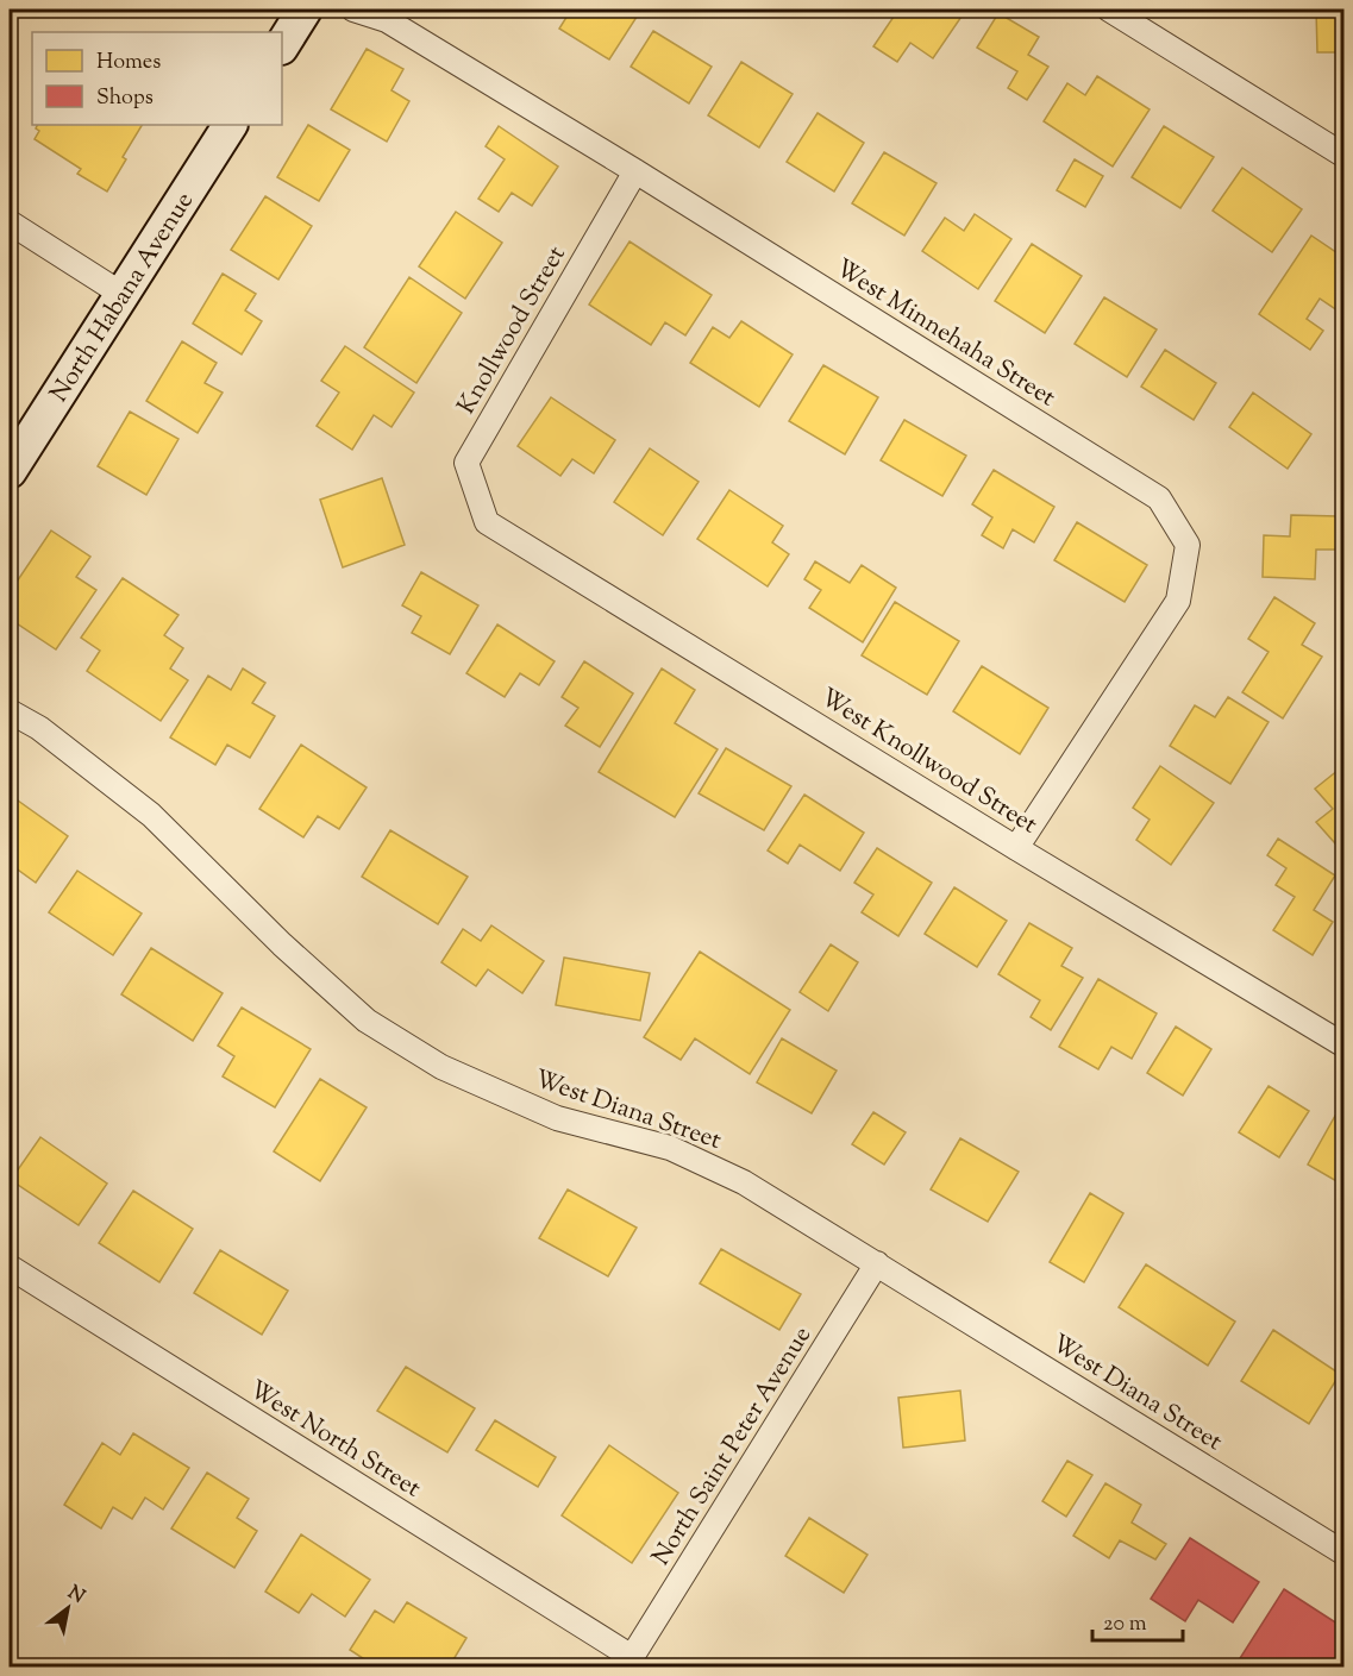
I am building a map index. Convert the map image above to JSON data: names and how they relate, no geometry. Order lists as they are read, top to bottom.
{
  "streets": {
    "street": [
      "North Habana Avenue",
      "Knollwood Street",
      "West Minnehaha Street",
      "West Knollwood Street",
      "West Diana Street",
      "West North Street",
      "North Saint Peter Avenue"
    ]
  },
  "crossings": [
    ["Knollwood Street", "West Minnehaha Street"],
    ["Knollwood Street", "West Knollwood Street"],
    ["West Minnehaha Street", "West Knollwood Street"],
    ["West Diana Street", "North Saint Peter Avenue"],
    ["West North Street", "North Saint Peter Avenue"]
  ],
  "legend": ["Homes", "Shops"],
  "scale_bar": "20 m",
  "north": "top right"
}
